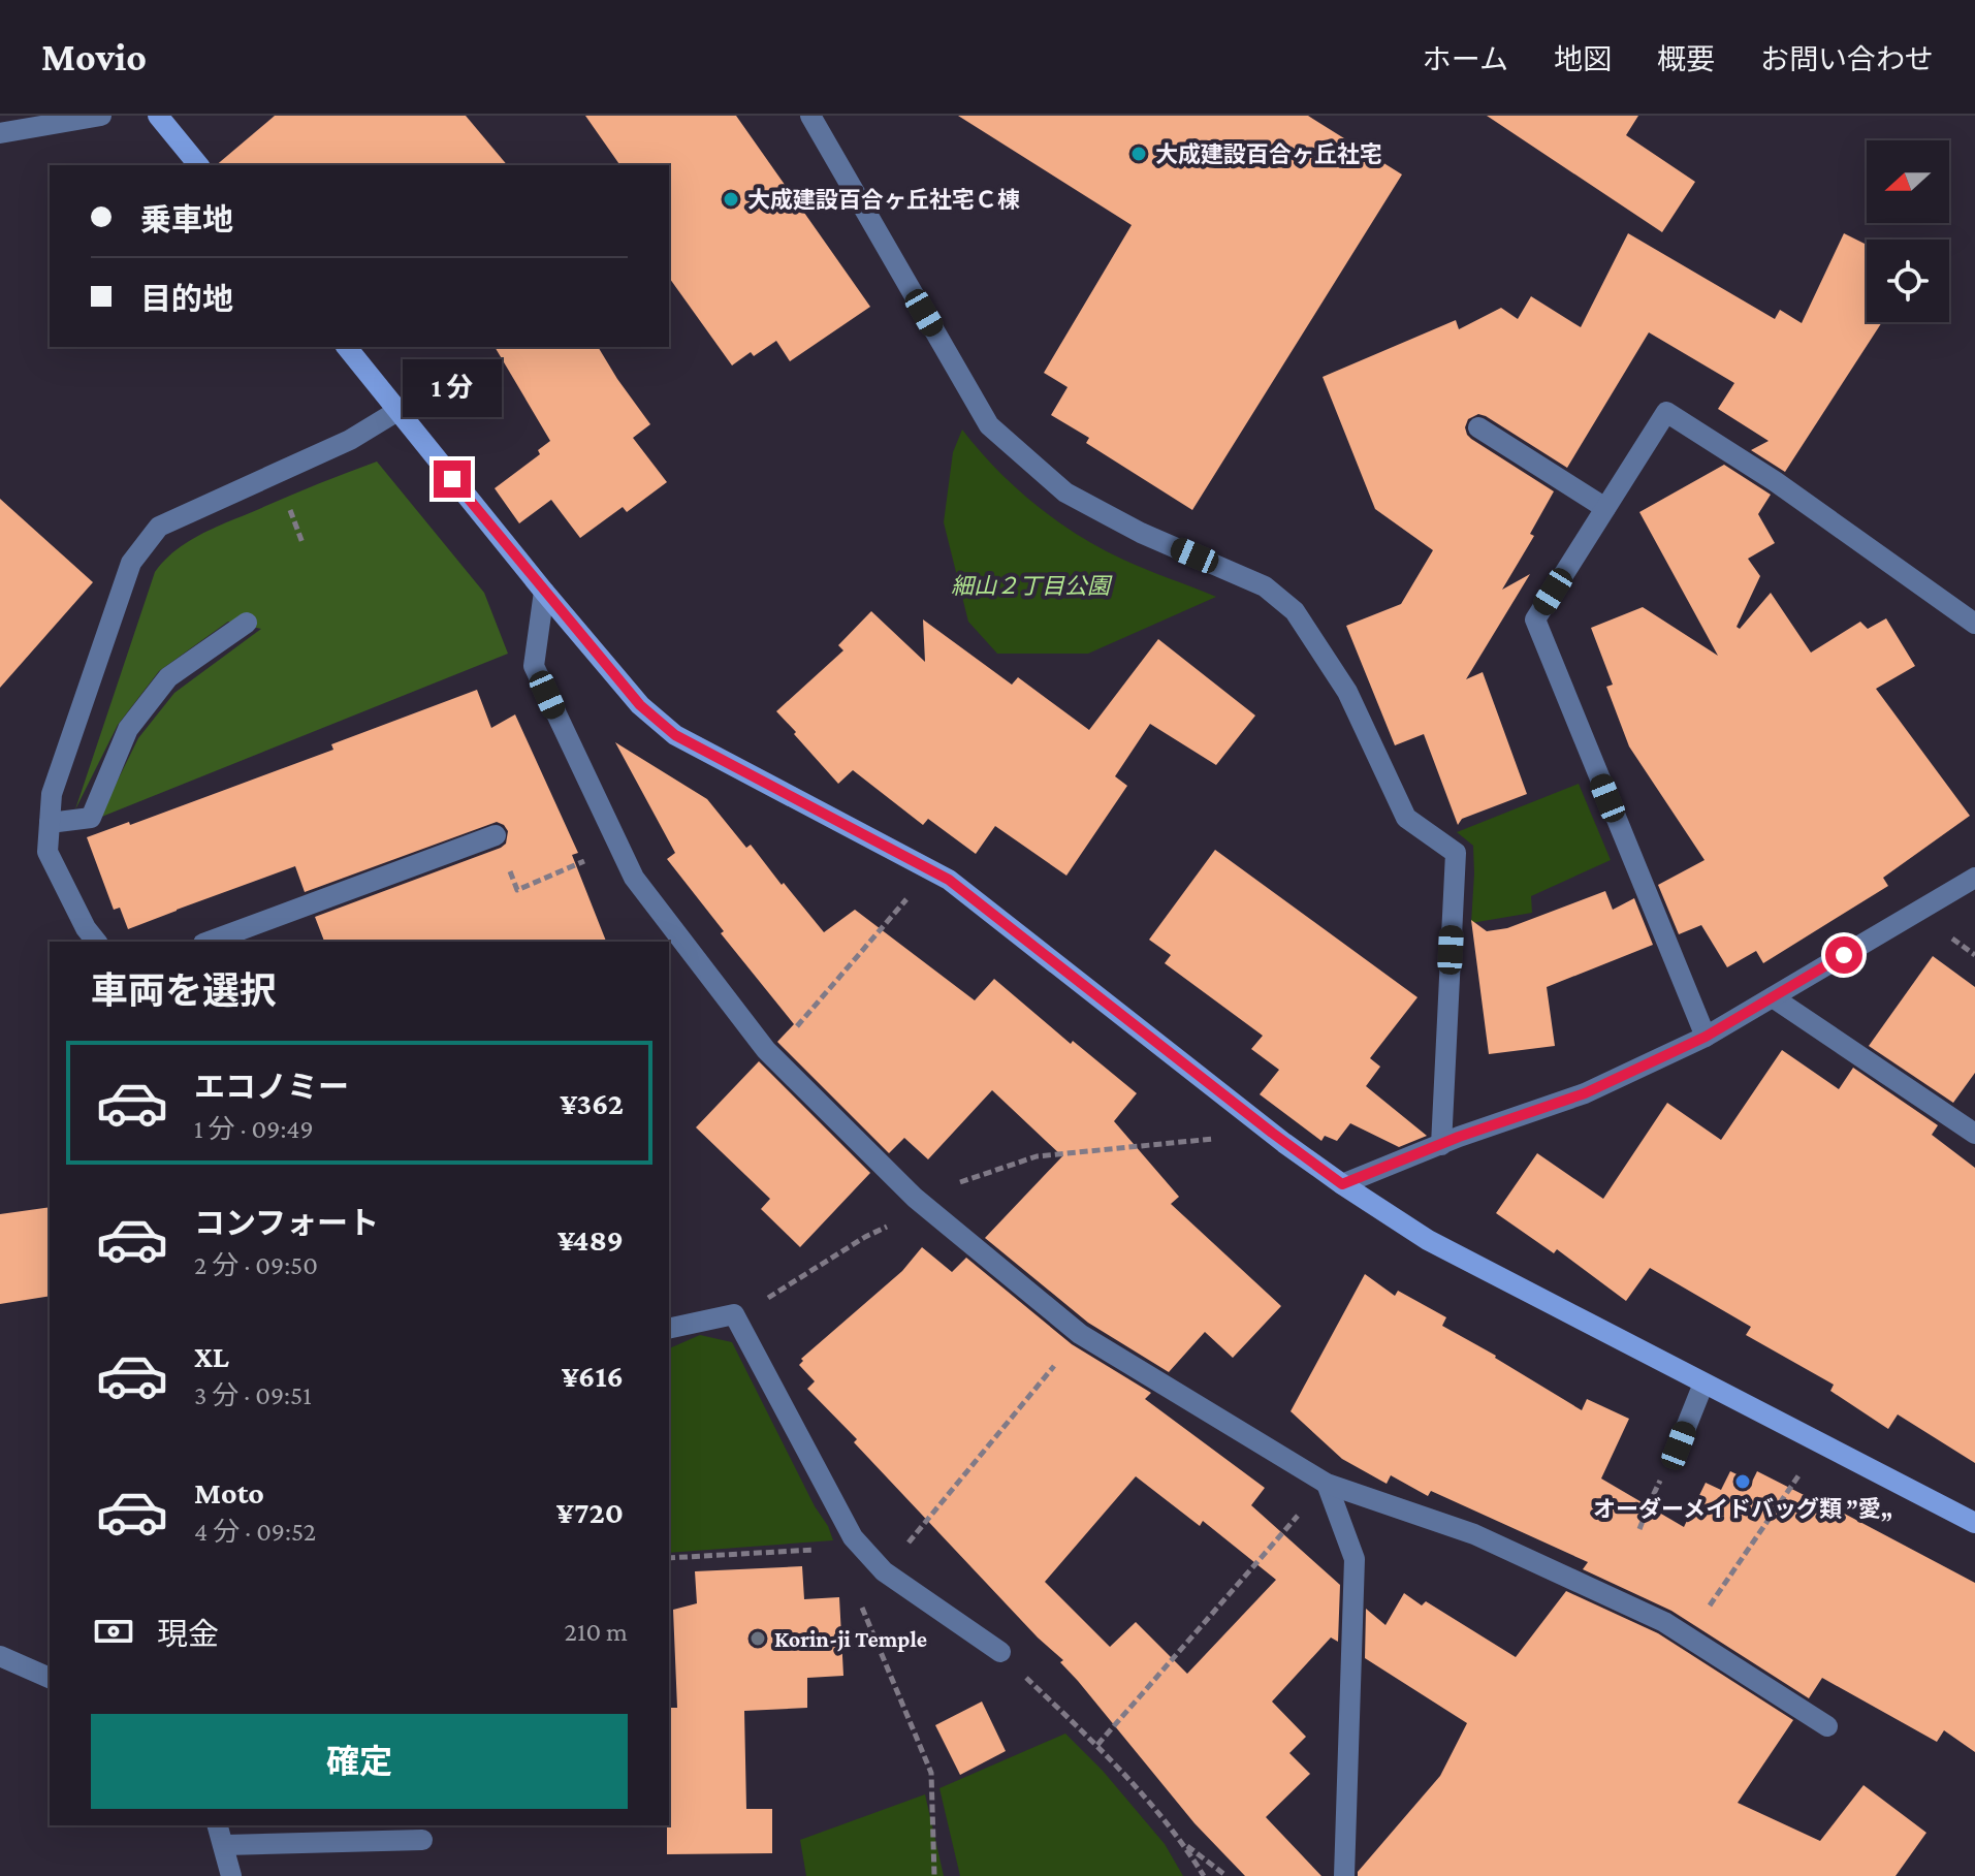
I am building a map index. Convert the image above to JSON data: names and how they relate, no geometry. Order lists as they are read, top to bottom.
{
  "parks": ["細山２丁目公園"],
  "places": [
    "大成建設百合ヶ丘社宅",
    "大成建設百合ヶ丘社宅Ｃ棟",
    "オーダーメイドバッグ類 ”愛„",
    "Korin-ji Temple"
  ],
  "north": "left",
  "page": {
    "header": "Movio",
    "nav": [
      "ホーム",
      "地図",
      "概要",
      "お問い合わせ"
    ],
    "banner": ["乗車地", "目的地"],
    "bubble": "1 分",
    "heading": "車両を選択",
    "list": [
      {
        "name": "エコノミー",
        "note": "1 分 · 09:49",
        "value": "¥362"
      },
      {
        "name": "コンフォート",
        "note": "2 分 · 09:50",
        "value": "¥489"
      },
      {
        "name": "XL",
        "note": "3 分 · 09:51",
        "value": "¥616"
      },
      {
        "name": "Moto",
        "note": "4 分 · 09:52",
        "value": "¥720"
      }
    ],
    "pay": ["現金", "210 m"],
    "buttons": "確定"
  }
}
